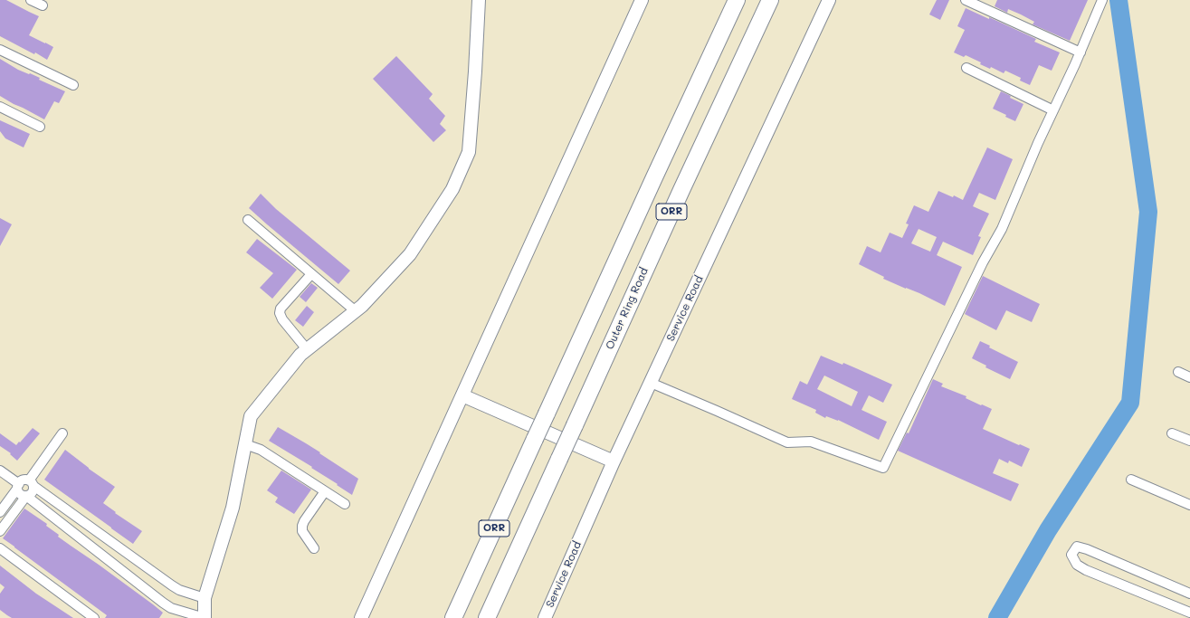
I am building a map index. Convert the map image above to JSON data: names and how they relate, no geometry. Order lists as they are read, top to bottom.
{
  "streets": {
    "highway": ["ORR", "Outer Ring Road"],
    "main road": ["Service Road"]
  }
}
